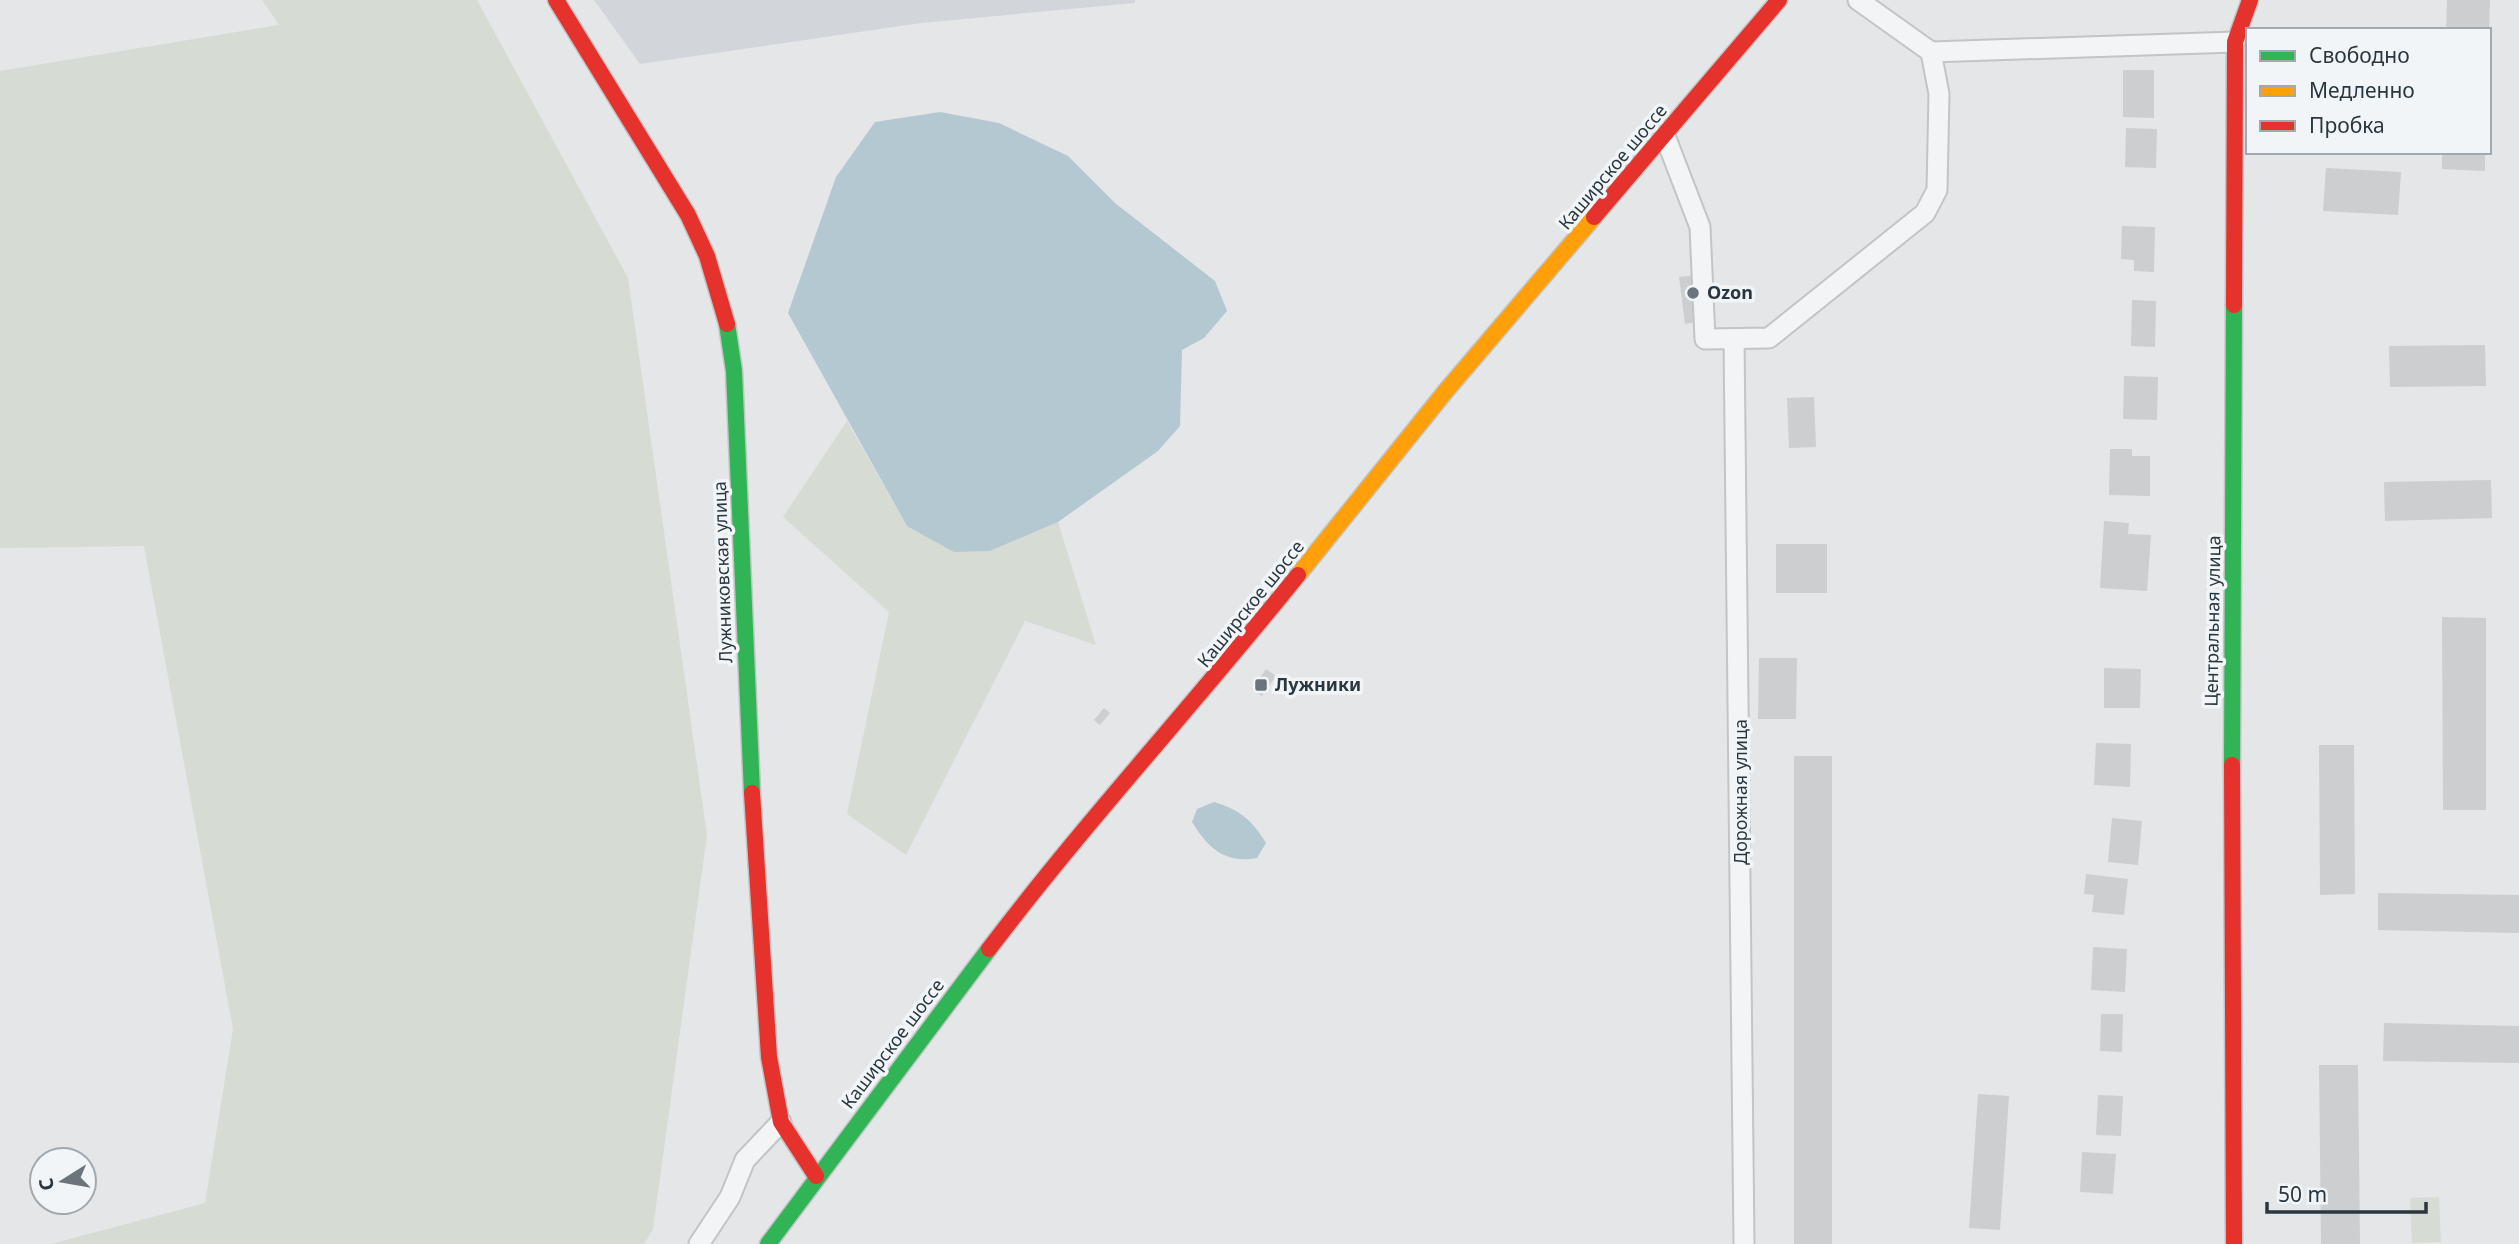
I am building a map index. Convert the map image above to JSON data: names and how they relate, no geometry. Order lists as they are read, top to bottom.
{
  "streets": {
    "street": [
      "Каширское шоссе",
      "Лужниковская улица",
      "Центральная улица",
      "Дорожная улица"
    ]
  },
  "crossings": [
    ["Каширское шоссе", "Лужниковская улица"]
  ],
  "places": {
    "other": ["Ozon"],
    "transit": ["Лужники"]
  },
  "legend": ["Свободно", "Медленно", "Пробка"],
  "scale_bar": "50 m",
  "north": "left"
}
